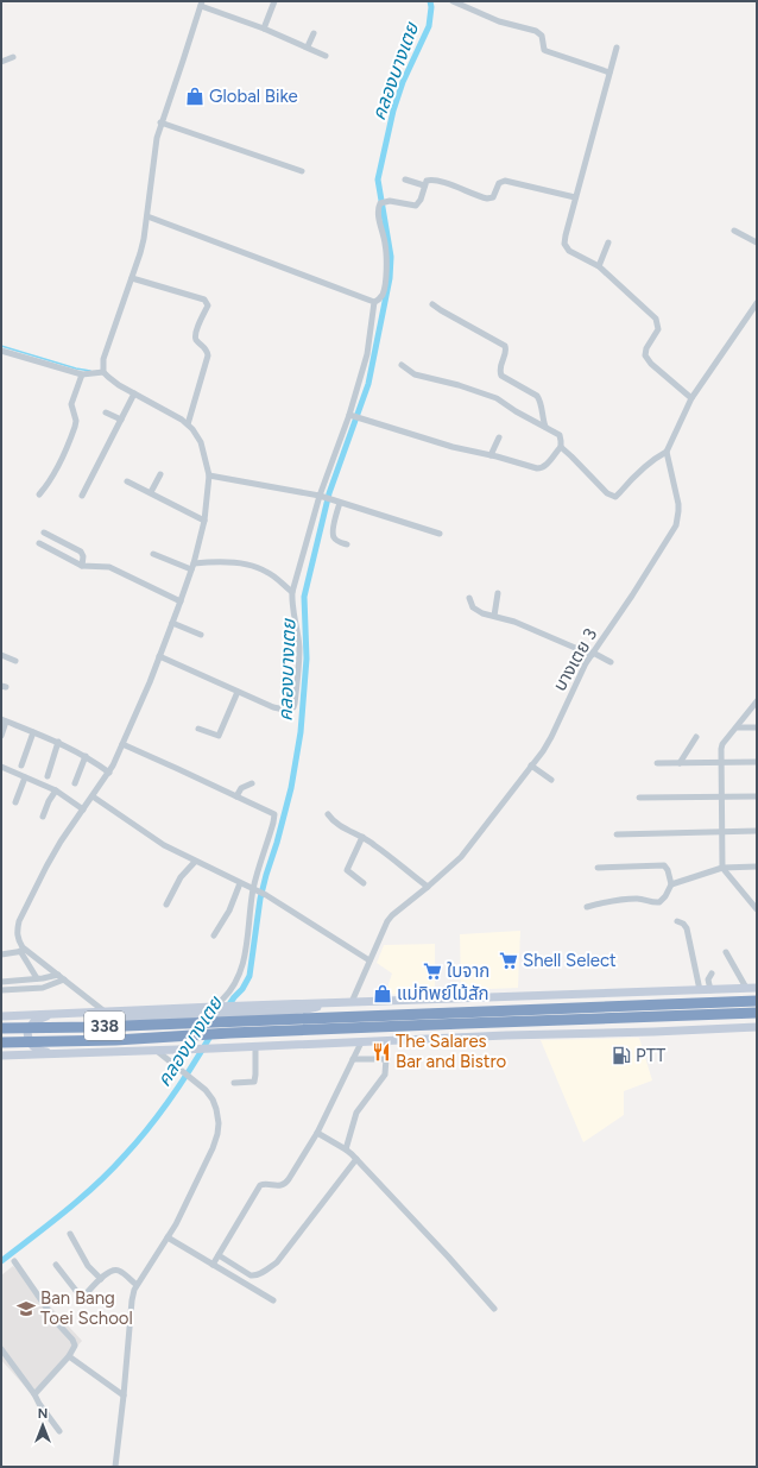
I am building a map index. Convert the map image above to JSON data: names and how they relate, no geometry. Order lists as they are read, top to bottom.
{
  "streets": {
    "highway": ["338"],
    "street": ["บางเตย 3"]
  },
  "water": ["คลองบางเตย"],
  "places": {
    "shop": ["Global Bike", "แม่ทิพย์ไม้สัก"],
    "supermarket": ["Shell Select", "ใบจาก"],
    "restaurant": ["The Salares Bar and Bistro"],
    "fuel station": ["PTT"],
    "school or university": ["Ban Bang Toei School"]
  },
  "north": "top"
}
